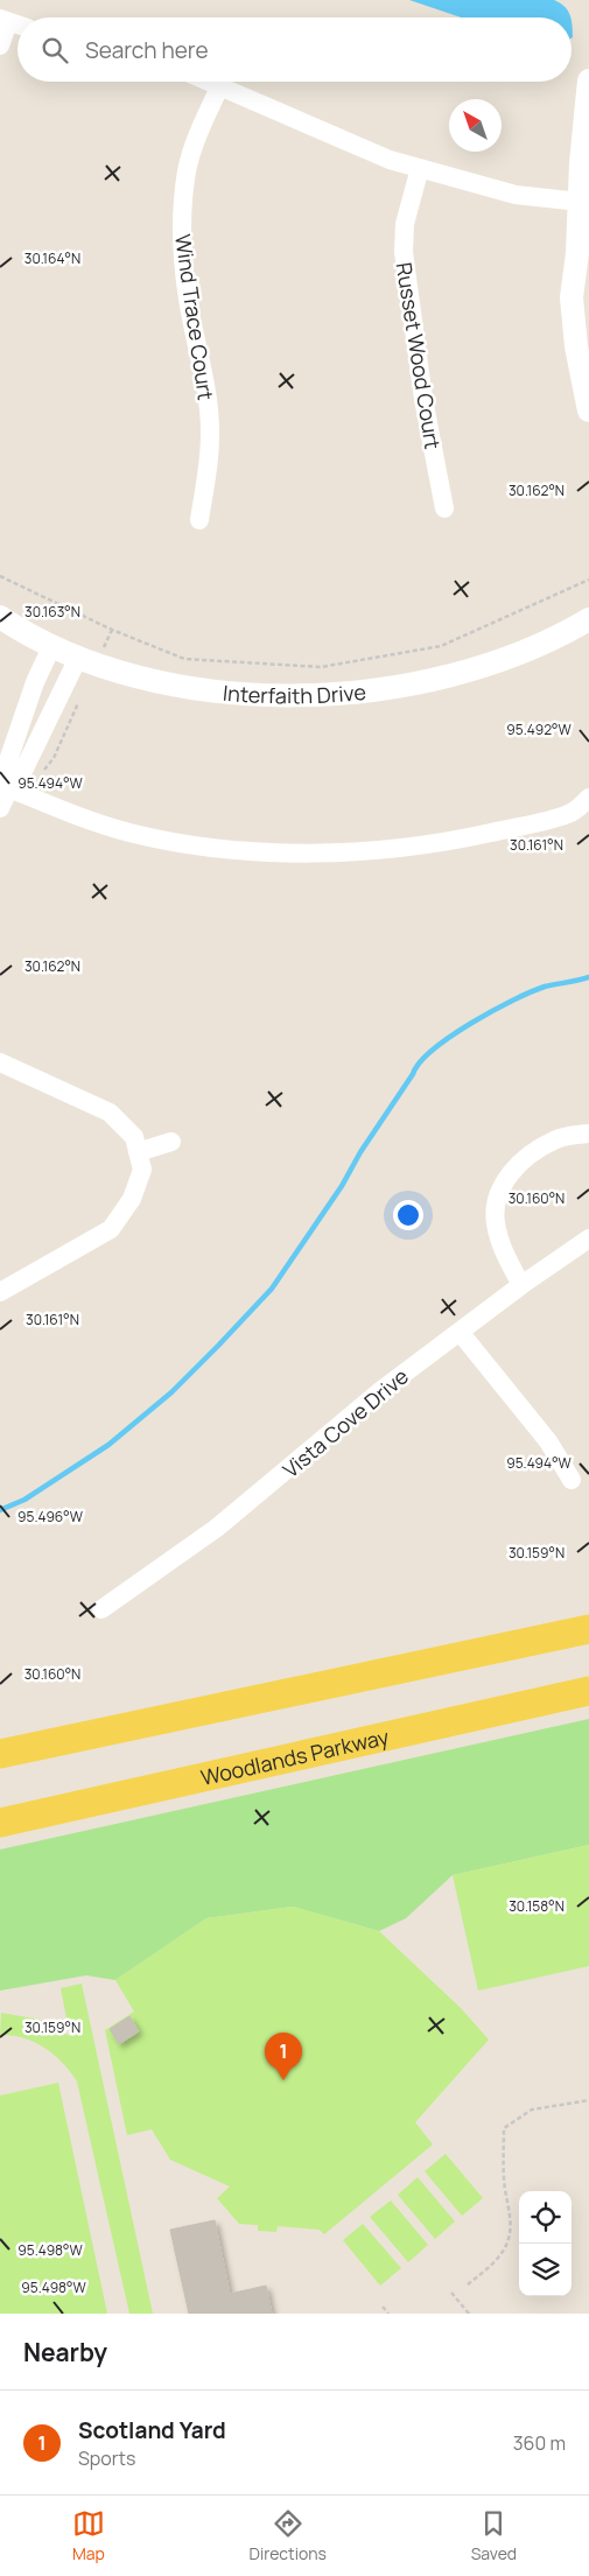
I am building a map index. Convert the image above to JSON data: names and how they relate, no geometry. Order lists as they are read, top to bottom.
{
  "streets": {
    "main road": ["Woodlands Parkway"],
    "street": [
      "Wind Trace Court",
      "Russet Wood Court",
      "Interfaith Drive",
      "Vista Cove Drive"
    ]
  },
  "north": "top left",
  "page": {
    "search": "Search here",
    "pins": "1",
    "heading": "Nearby",
    "list": [
      {
        "mark": "1",
        "name": "Scotland Yard",
        "note": "Sports",
        "value": "360 m"
      }
    ],
    "nav": ["Map", "Directions", "Saved"]
  },
  "coordinates": [
    "30.164°N",
    "30.162°N",
    "30.163°N",
    "95.492°W",
    "95.494°W",
    "30.161°N",
    "30.160°N",
    "95.496°W",
    "30.159°N",
    "30.158°N",
    "95.498°W"
  ]
}
